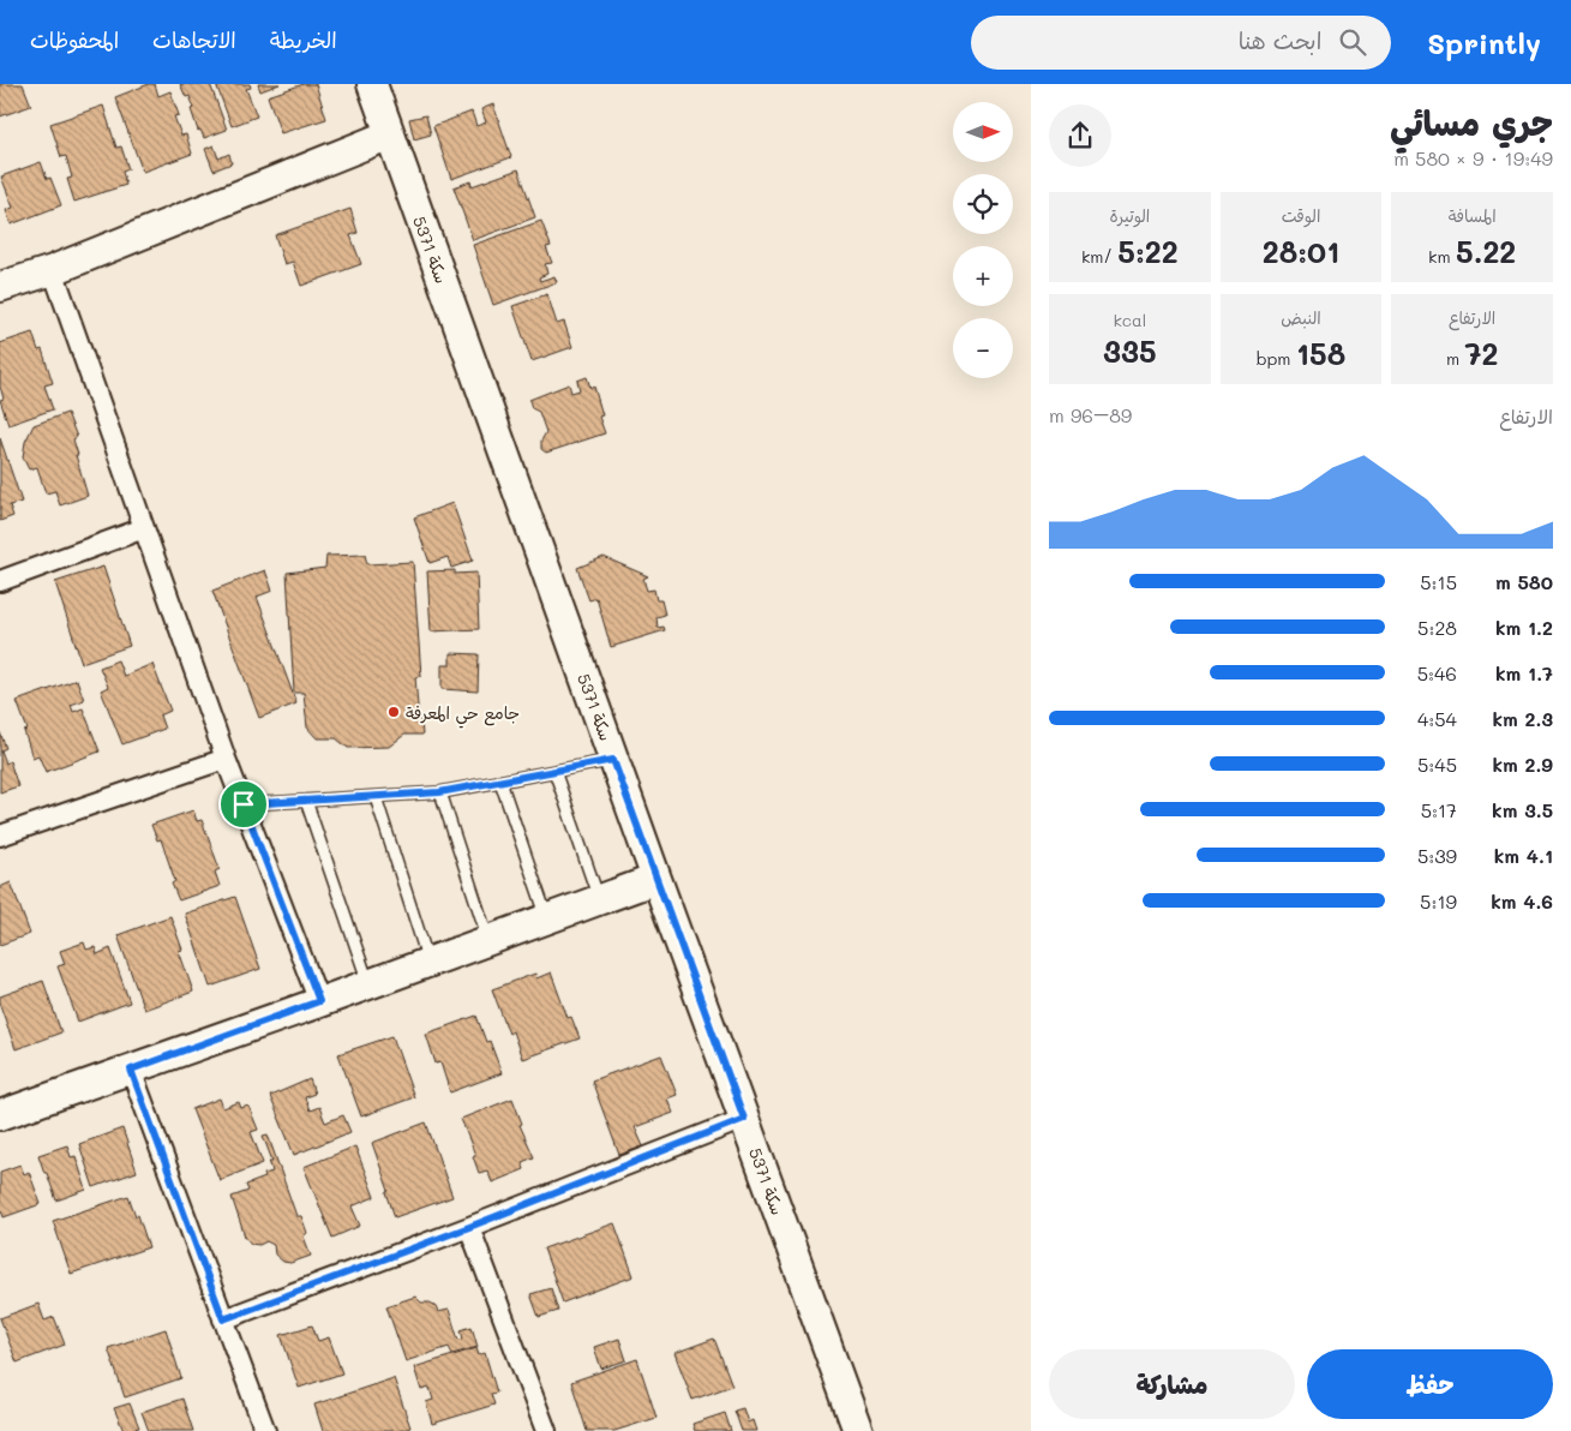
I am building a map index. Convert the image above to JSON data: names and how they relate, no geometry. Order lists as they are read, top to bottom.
{
  "streets": {
    "street": ["سكة 5371"]
  },
  "places": ["جامع حي المعرفة"],
  "north": "right",
  "page": {
    "header": "Sprintly",
    "search": "ابحث هنا",
    "nav": ["الخريطة", "الاتجاهات", "المحفوظات"],
    "heading": ["جري مسائي", "19:49 · 9 × 580 m"],
    "map_buttons": ["+", "−"],
    "stats": [
      ["المسافة", "5.22 km"],
      ["الوقت", "28:01"],
      ["الوتيرة", "5:22 /km"],
      ["الارتفاع", "72 m"],
      ["النبض", "158 bpm"],
      ["kcal", "335"]
    ],
    "chart": ["الارتفاع", "89–96 m"],
    "list": [
      {
        "name": "580 m",
        "note": "5:15"
      },
      {
        "name": "1.2 km",
        "note": "5:28"
      },
      {
        "name": "1.7 km",
        "note": "5:46"
      },
      {
        "name": "2.3 km",
        "note": "4:54"
      },
      {
        "name": "2.9 km",
        "note": "5:45"
      },
      {
        "name": "3.5 km",
        "note": "5:17"
      },
      {
        "name": "4.1 km",
        "note": "5:39"
      },
      {
        "name": "4.6 km",
        "note": "5:19"
      }
    ],
    "buttons": ["حفظ", "مشاركة"]
  }
}
